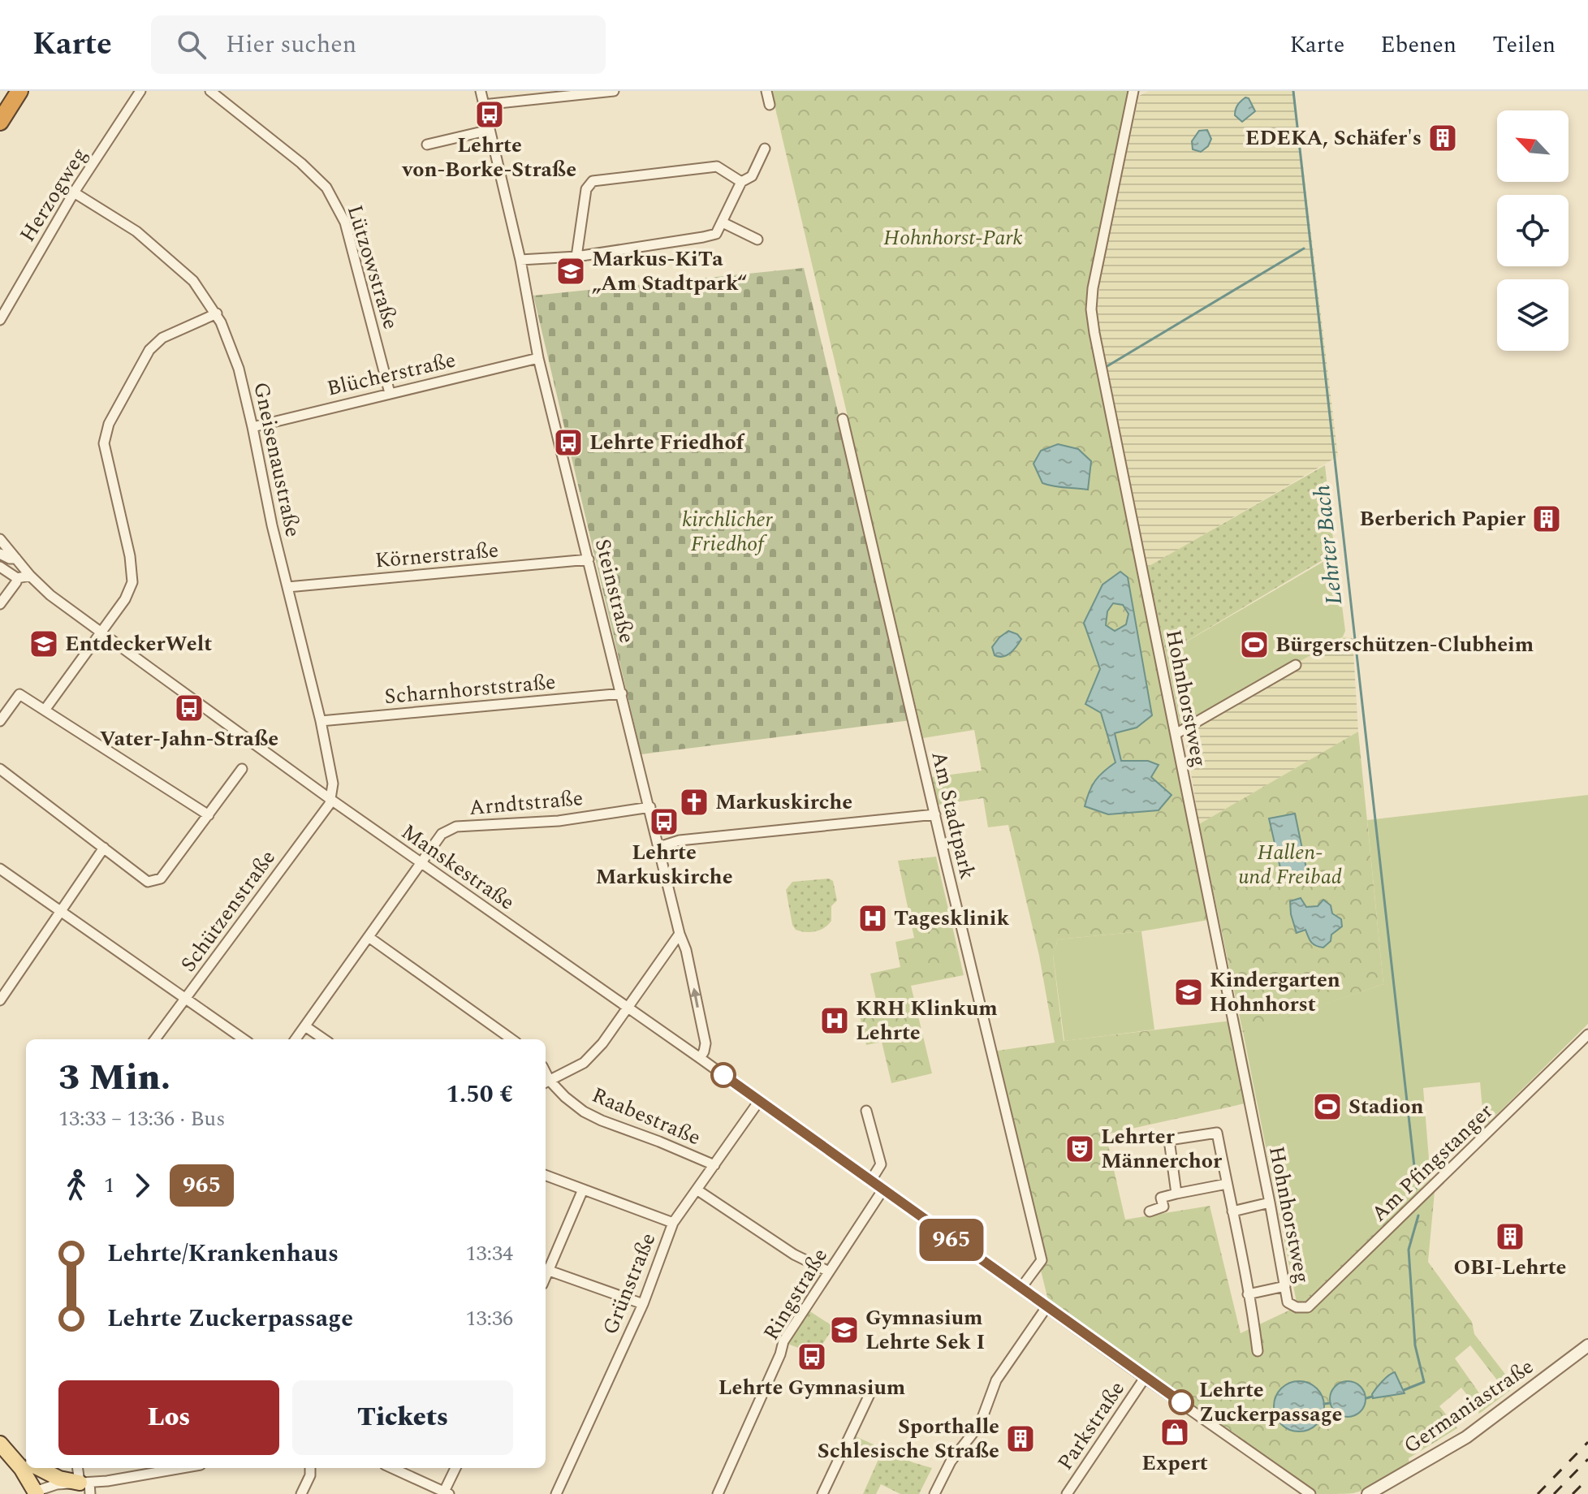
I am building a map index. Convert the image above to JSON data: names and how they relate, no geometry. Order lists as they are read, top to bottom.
{
  "streets": {
    "street": [
      "Herzogweg",
      "Lützowstraße",
      "Blücherstraße",
      "Gneisenaustraße",
      "Körnerstraße",
      "Steinstraße",
      "Scharnhorststraße",
      "Hohnhorstweg",
      "Arndtstraße",
      "Am Stadtpark",
      "Manskestraße",
      "Schützenstraße",
      "Raabestraße",
      "Am Pfingstanger",
      "Grünstraße",
      "Ringstraße",
      "Germaniastraße",
      "Parkstraße"
    ]
  },
  "crossings": [
    ["Herzogweg", "Gneisenaustraße"],
    ["Lützowstraße", "Blücherstraße"],
    ["Blücherstraße", "Gneisenaustraße"],
    ["Blücherstraße", "Steinstraße"],
    ["Gneisenaustraße", "Körnerstraße"],
    ["Gneisenaustraße", "Scharnhorststraße"],
    ["Gneisenaustraße", "Manskestraße"],
    ["Gneisenaustraße", "Schützenstraße"],
    ["Körnerstraße", "Steinstraße"],
    ["Steinstraße", "Scharnhorststraße"],
    ["Steinstraße", "Arndtstraße"],
    ["Steinstraße", "Manskestraße"],
    ["Hohnhorstweg", "Am Pfingstanger"],
    ["Arndtstraße", "Manskestraße"],
    ["Am Stadtpark", "Manskestraße"],
    ["Manskestraße", "Schützenstraße"],
    ["Manskestraße", "Grünstraße"],
    ["Manskestraße", "Ringstraße"],
    ["Manskestraße", "Parkstraße"],
    ["Raabestraße", "Grünstraße"]
  ],
  "water": ["Lehrter Bach"],
  "parks": ["Hohnhorst-Park", "kirchlicher Friedhof", "Hallen- und Freibad"],
  "places": {
    "bus stop": [
      "Lehrte von-Borke-Straße",
      "Lehrte Friedhof",
      "Vater-Jahn-Straße",
      "Lehrte Markuskirche",
      "Lehrte Gymnasium"
    ],
    "building": [
      "EDEKA, Schäfer's",
      "Berberich Papier",
      "OBI-Lehrte",
      "Sporthalle Schlesische Straße"
    ],
    "school or university": [
      "Markus-KiTa „Am Stadtpark“",
      "EntdeckerWelt",
      "Kindergarten Hohnhorst",
      "Gymnasium Lehrte Sek I"
    ],
    "sports": ["Bürgerschützen-Clubheim", "Stadion"],
    "church": ["Markuskirche"],
    "hospital": ["Tagesklinik", "KRH Klinkum Lehrte"],
    "theatre": ["Lehrter Männerchor"],
    "other": ["Lehrte Zuckerpassage"],
    "shop": ["Expert"]
  },
  "lines": ["bus line 965"],
  "north": "top left",
  "page": {
    "header": "Karte",
    "search": "Hier suchen",
    "nav": ["Karte", "Ebenen", "Teilen"],
    "on_map": "965",
    "heading": ["3 Min.", "13:33 – 13:36 · Bus", "1.50 €"],
    "legs": ["1", "965"],
    "list": [
      {
        "name": "Lehrte/Krankenhaus",
        "value": "13:34"
      },
      {
        "name": "Lehrte Zuckerpassage",
        "value": "13:36"
      }
    ],
    "buttons": ["Los", "Tickets"]
  }
}
